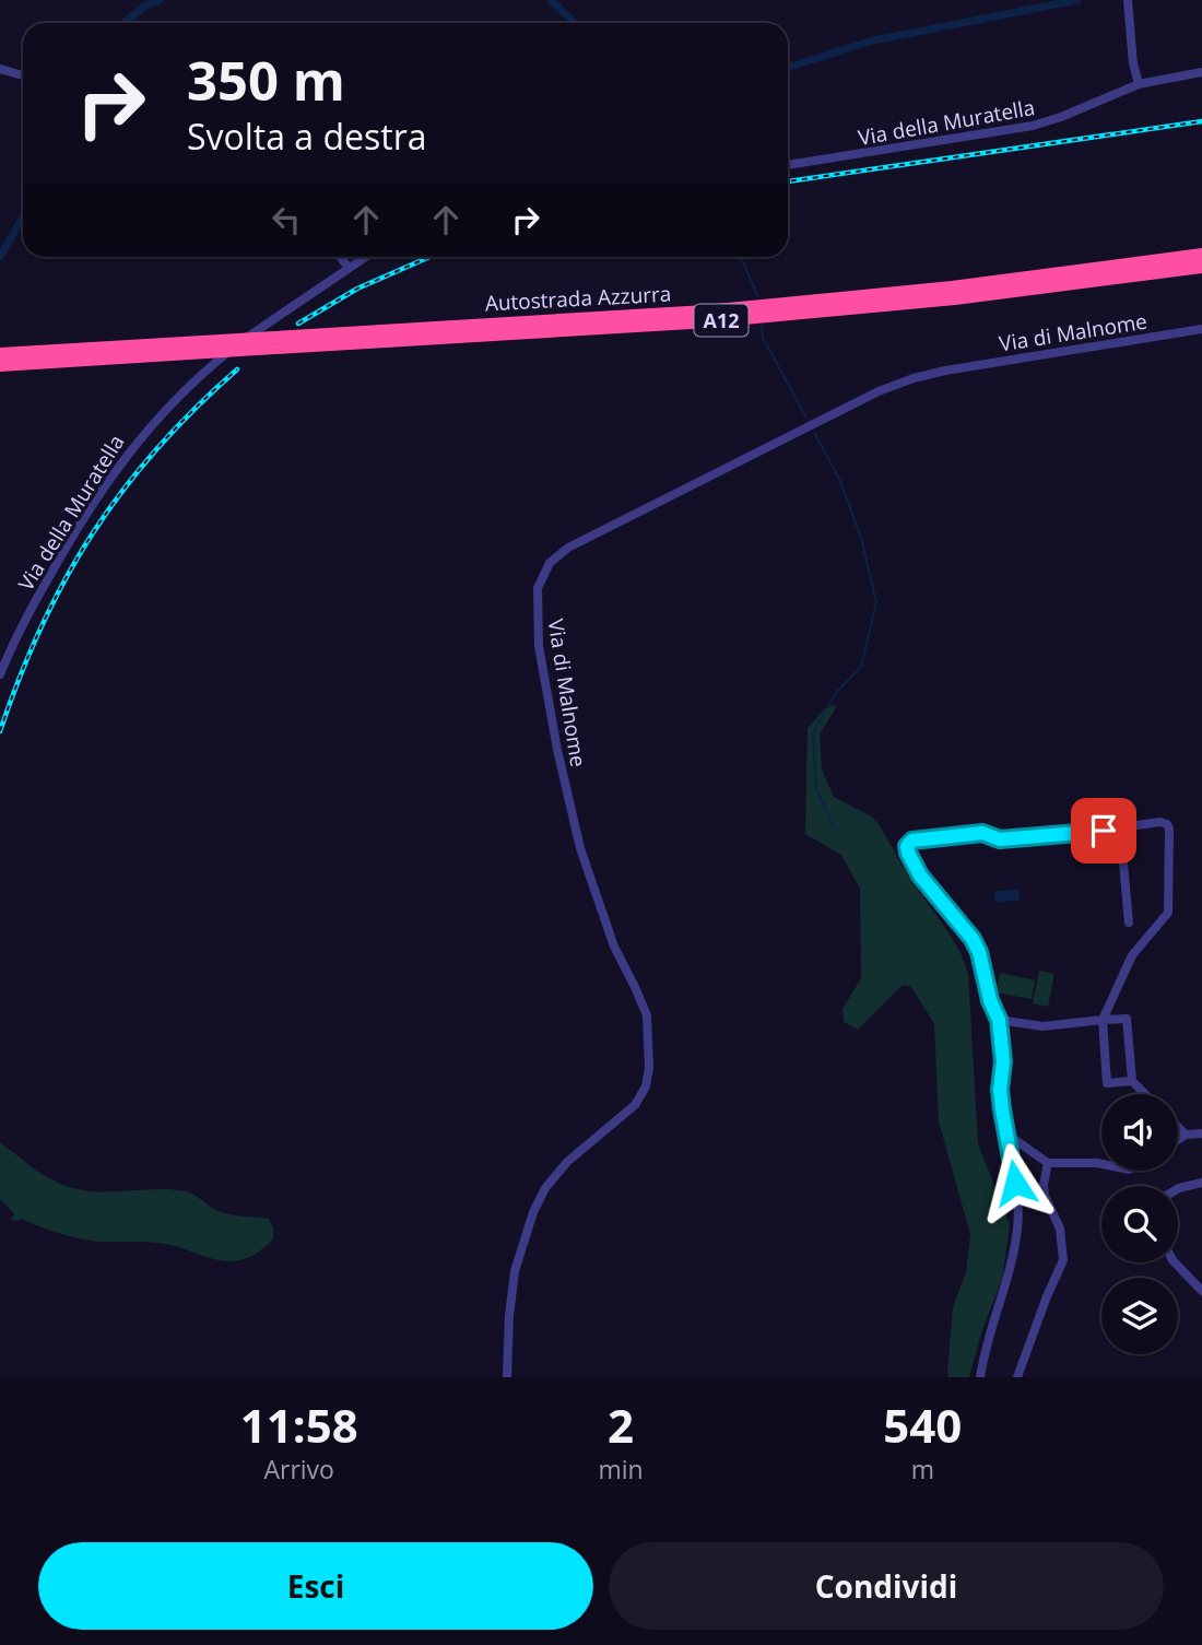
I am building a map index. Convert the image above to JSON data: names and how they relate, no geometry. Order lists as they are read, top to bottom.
{
  "streets": {
    "highway": ["Autostrada Azzurra", "A12"],
    "street": ["Via della Muratella", "Via di Malnome"]
  },
  "page": {
    "turn": ["350 m", "Svolta a destra"],
    "eta": [
      "11:58",
      "Arrivo",
      "2",
      "min",
      "540",
      "m"
    ],
    "buttons": ["Esci", "Condividi"]
  }
}
